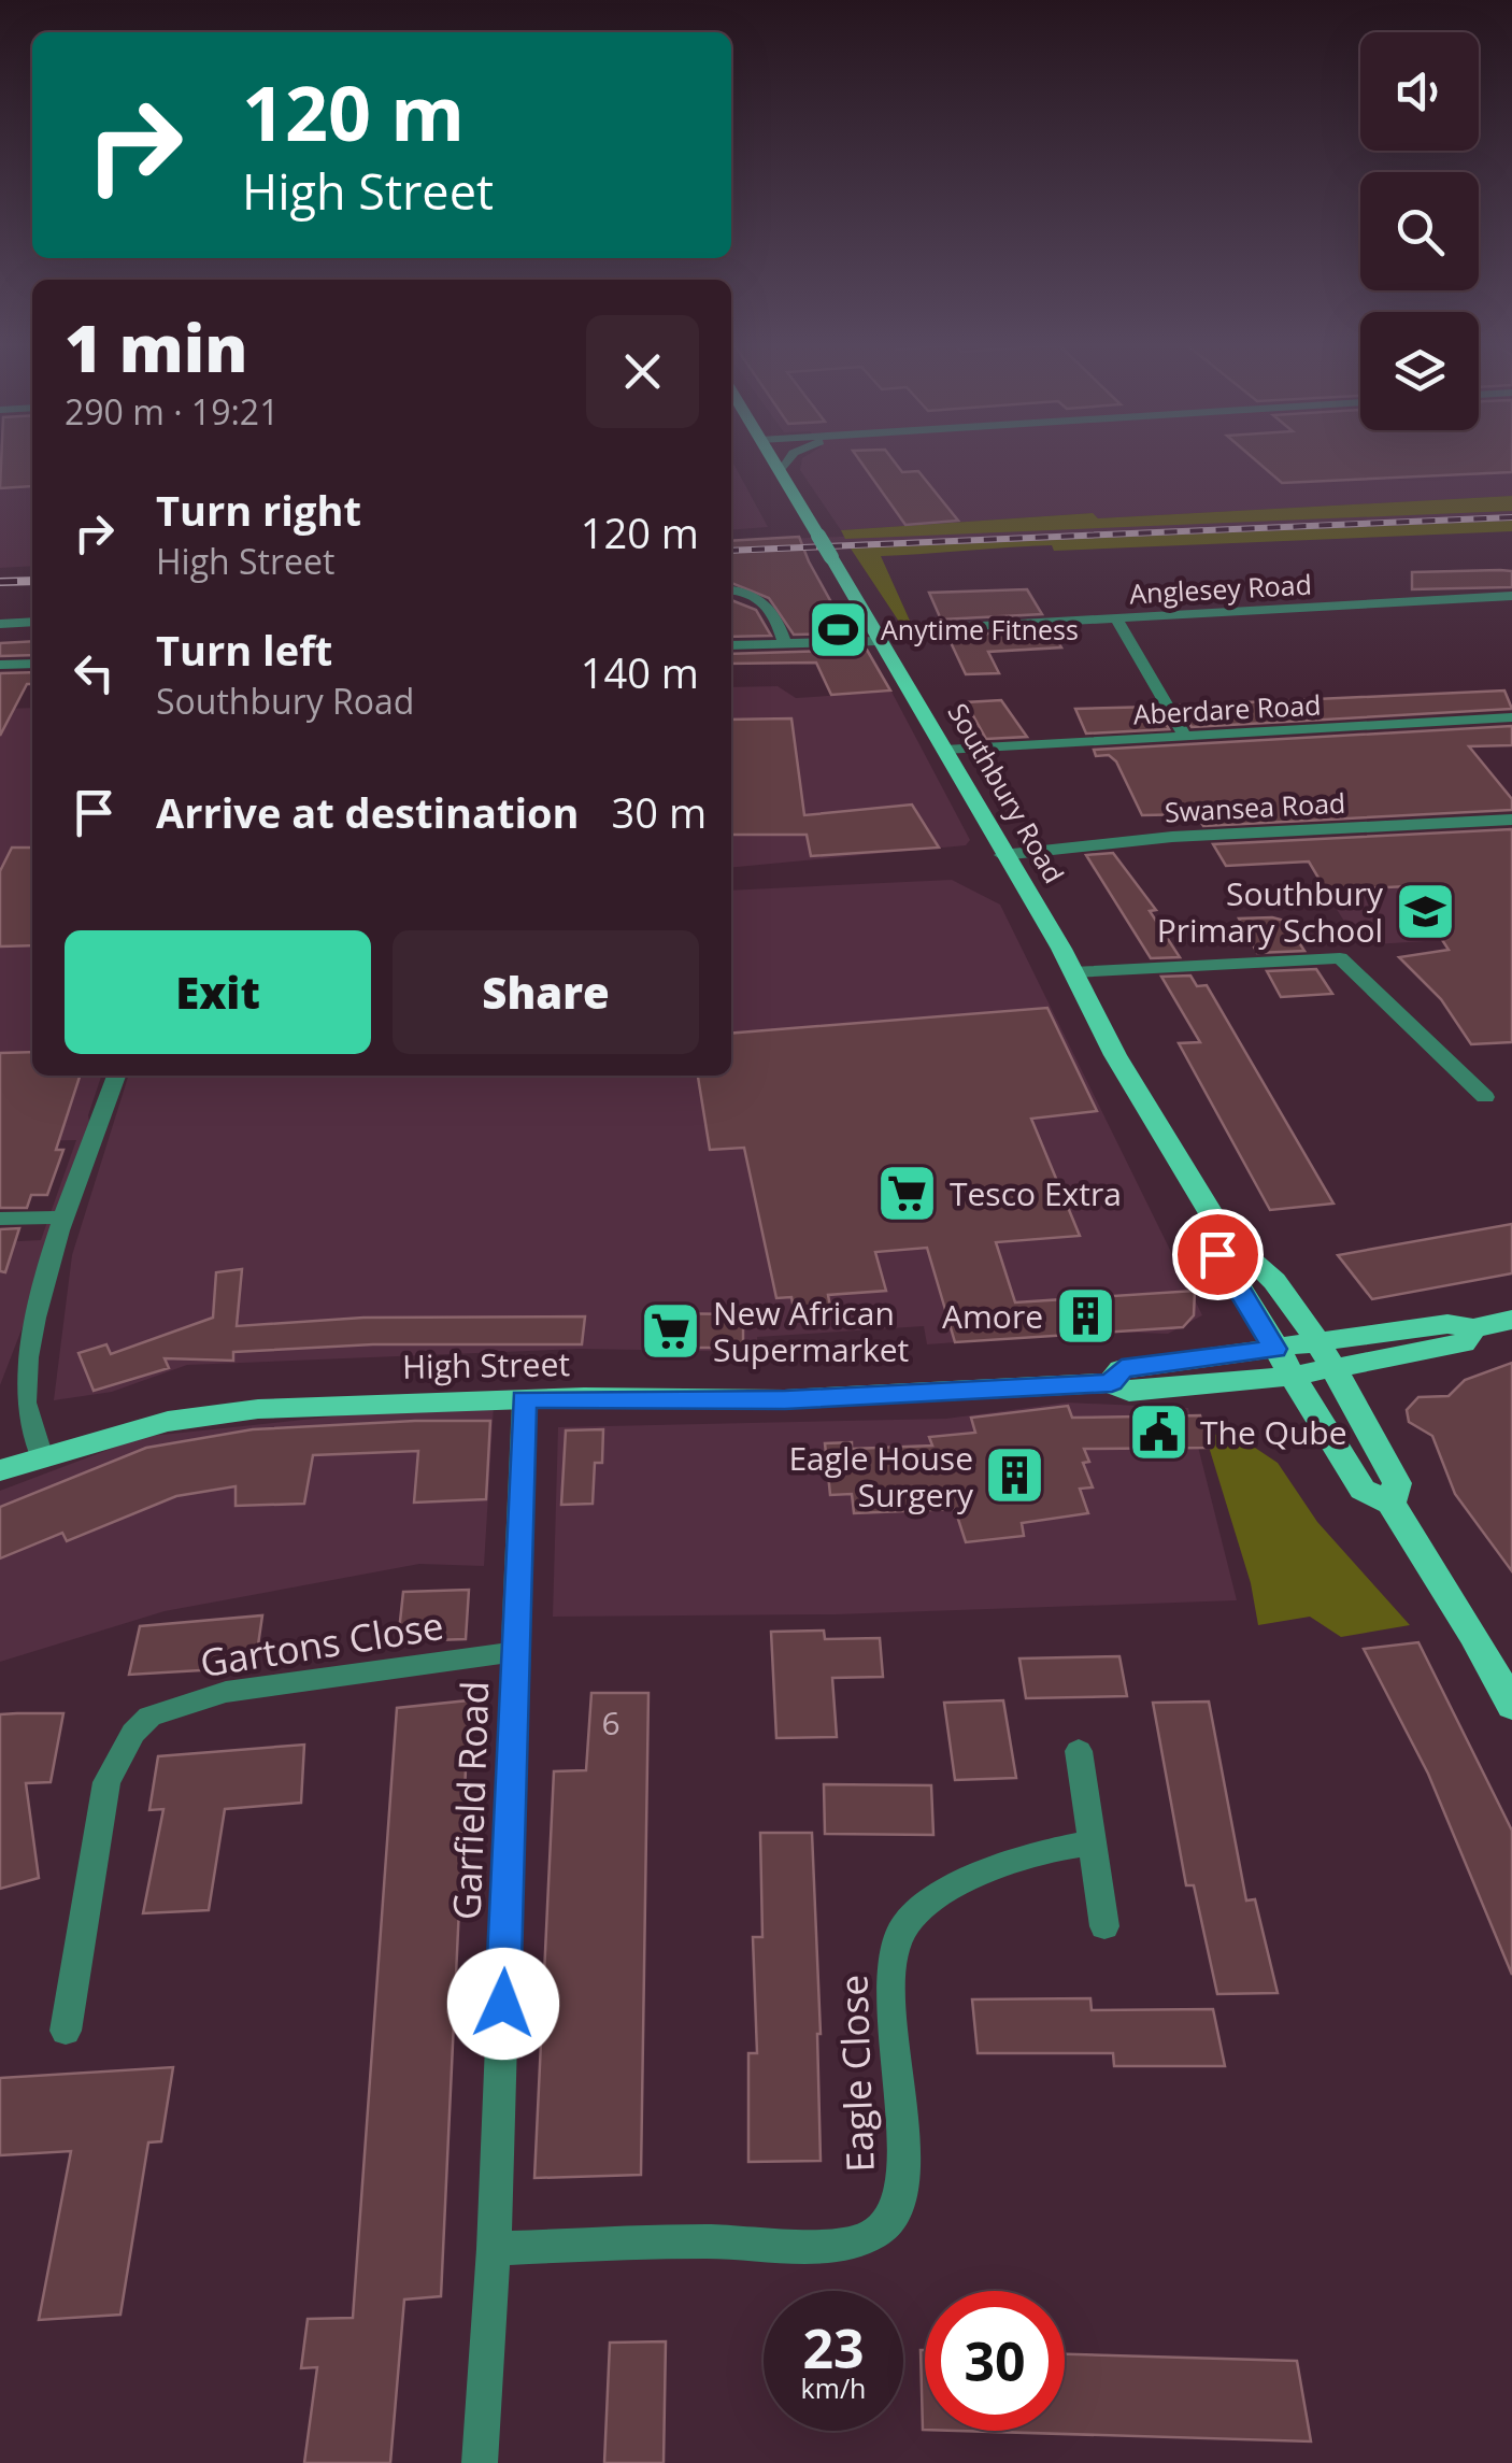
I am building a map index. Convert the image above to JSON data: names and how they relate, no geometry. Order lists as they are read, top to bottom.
{
  "streets": {
    "main road": ["Southbury Road", "High Street"],
    "street": [
      "Anglesey Road",
      "Aberdare Road",
      "Swansea Road",
      "Gartons Close",
      "Garfield Road",
      "Eagle Close"
    ]
  },
  "crossings": [
    ["Aberdare Road", "Southbury Road"],
    ["Southbury Road", "Swansea Road"],
    ["Southbury Road", "High Street"],
    ["High Street", "Garfield Road"],
    ["Gartons Close", "Garfield Road"],
    ["Garfield Road", "Eagle Close"]
  ],
  "places": {
    "sports": ["Anytime Fitness"],
    "school or university": ["Southbury Primary School"],
    "supermarket": ["Tesco Extra", "New African Supermarket"],
    "building": ["Amore", "Eagle House Surgery"],
    "public building": ["The Qube"]
  },
  "house_numbers": ["6"],
  "page": {
    "turn": ["120 m", "High Street"],
    "heading": ["1 min", "290 m · 19:21"],
    "list": [
      {
        "name": "Turn right",
        "note": "High Street",
        "value": "120 m"
      },
      {
        "name": "Turn left",
        "note": "Southbury Road",
        "value": "140 m"
      },
      {
        "name": "Arrive at destination",
        "value": "30 m"
      }
    ],
    "buttons": ["Exit", "Share"],
    "speed": "23 km/h",
    "limit": "30"
  }
}
